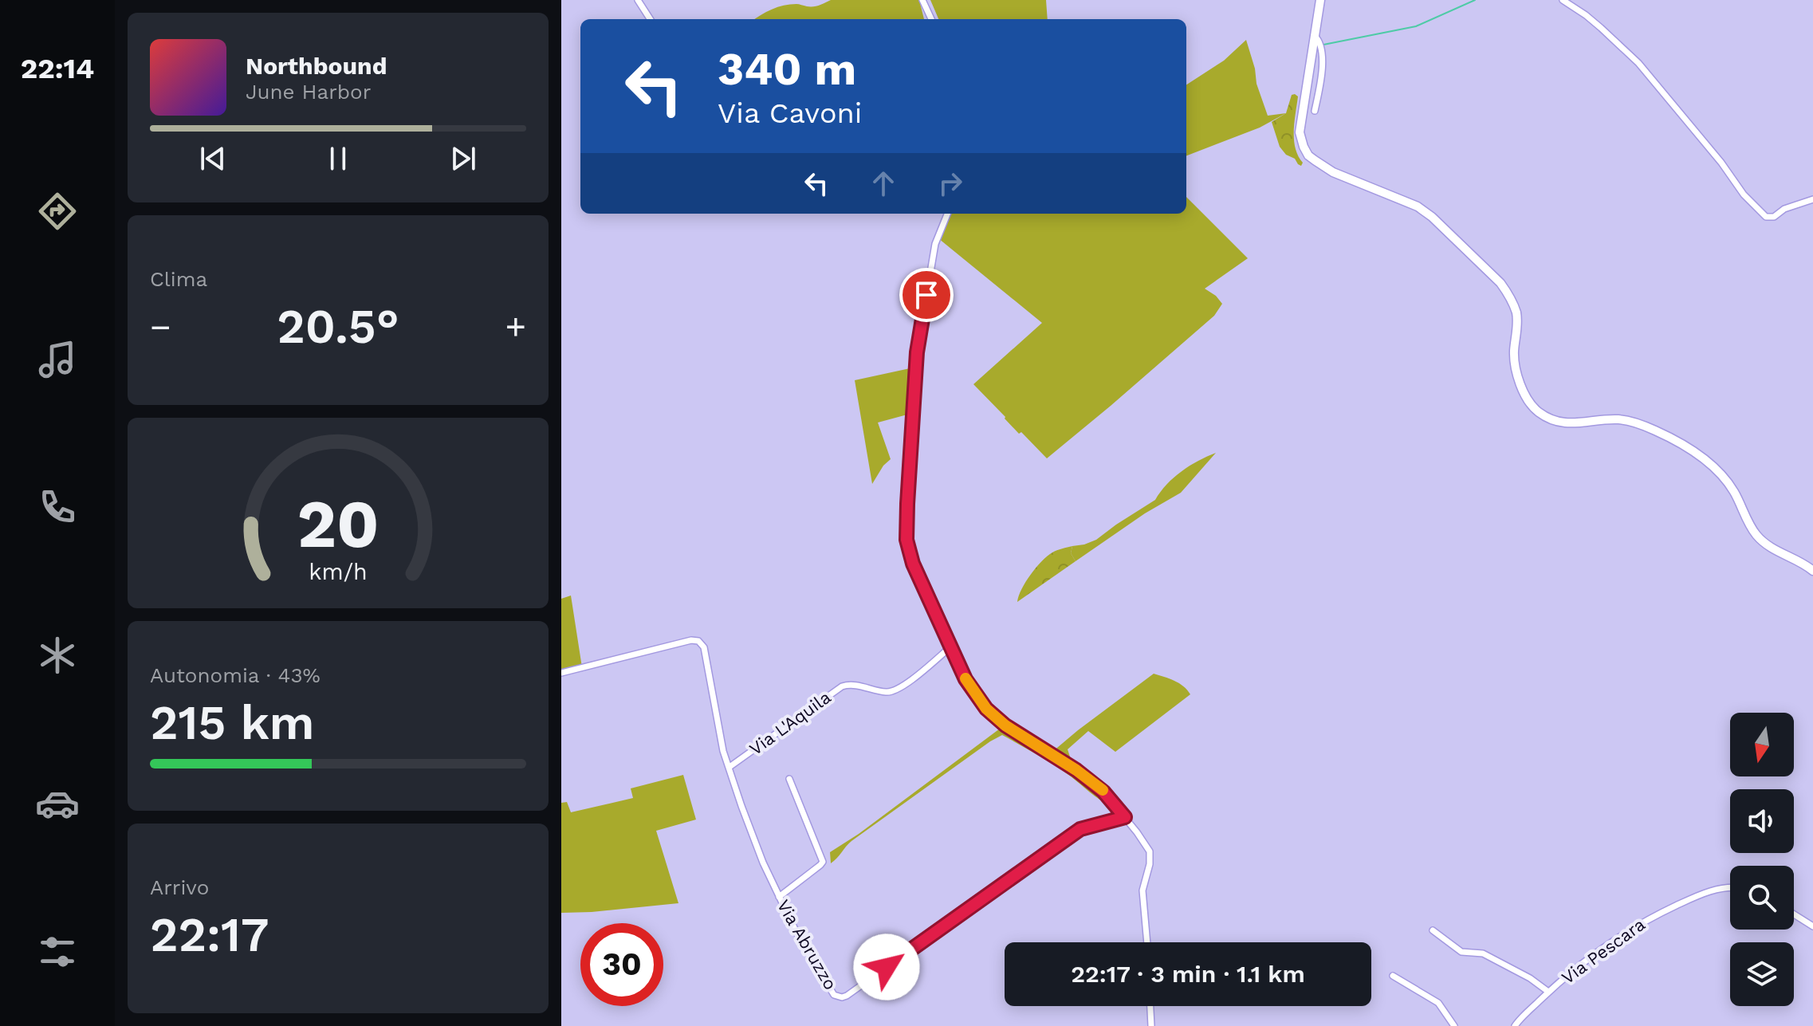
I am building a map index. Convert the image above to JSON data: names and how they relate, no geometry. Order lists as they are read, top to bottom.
{
  "streets": {
    "street": ["Via L'Aquila", "Via Abruzzo", "Via Pescara"]
  },
  "crossings": [
    ["Via L'Aquila", "Via Abruzzo"]
  ],
  "north": "bottom",
  "page": {
    "tabs": "22:14",
    "turn": ["340 m", "Via Cavoni"],
    "song": ["Northbound", "June Harbor"],
    "tile": [
      "Clima",
      ["Autonomia · 43%", "215 km"],
      ["Arrivo", "22:17"]
    ],
    "heat": ["−", "20.5°", "+"],
    "limit": "30",
    "trip": "22:17 · 3 min · 1.1 km",
    "gauge": ["20", "km/h"]
  }
}
